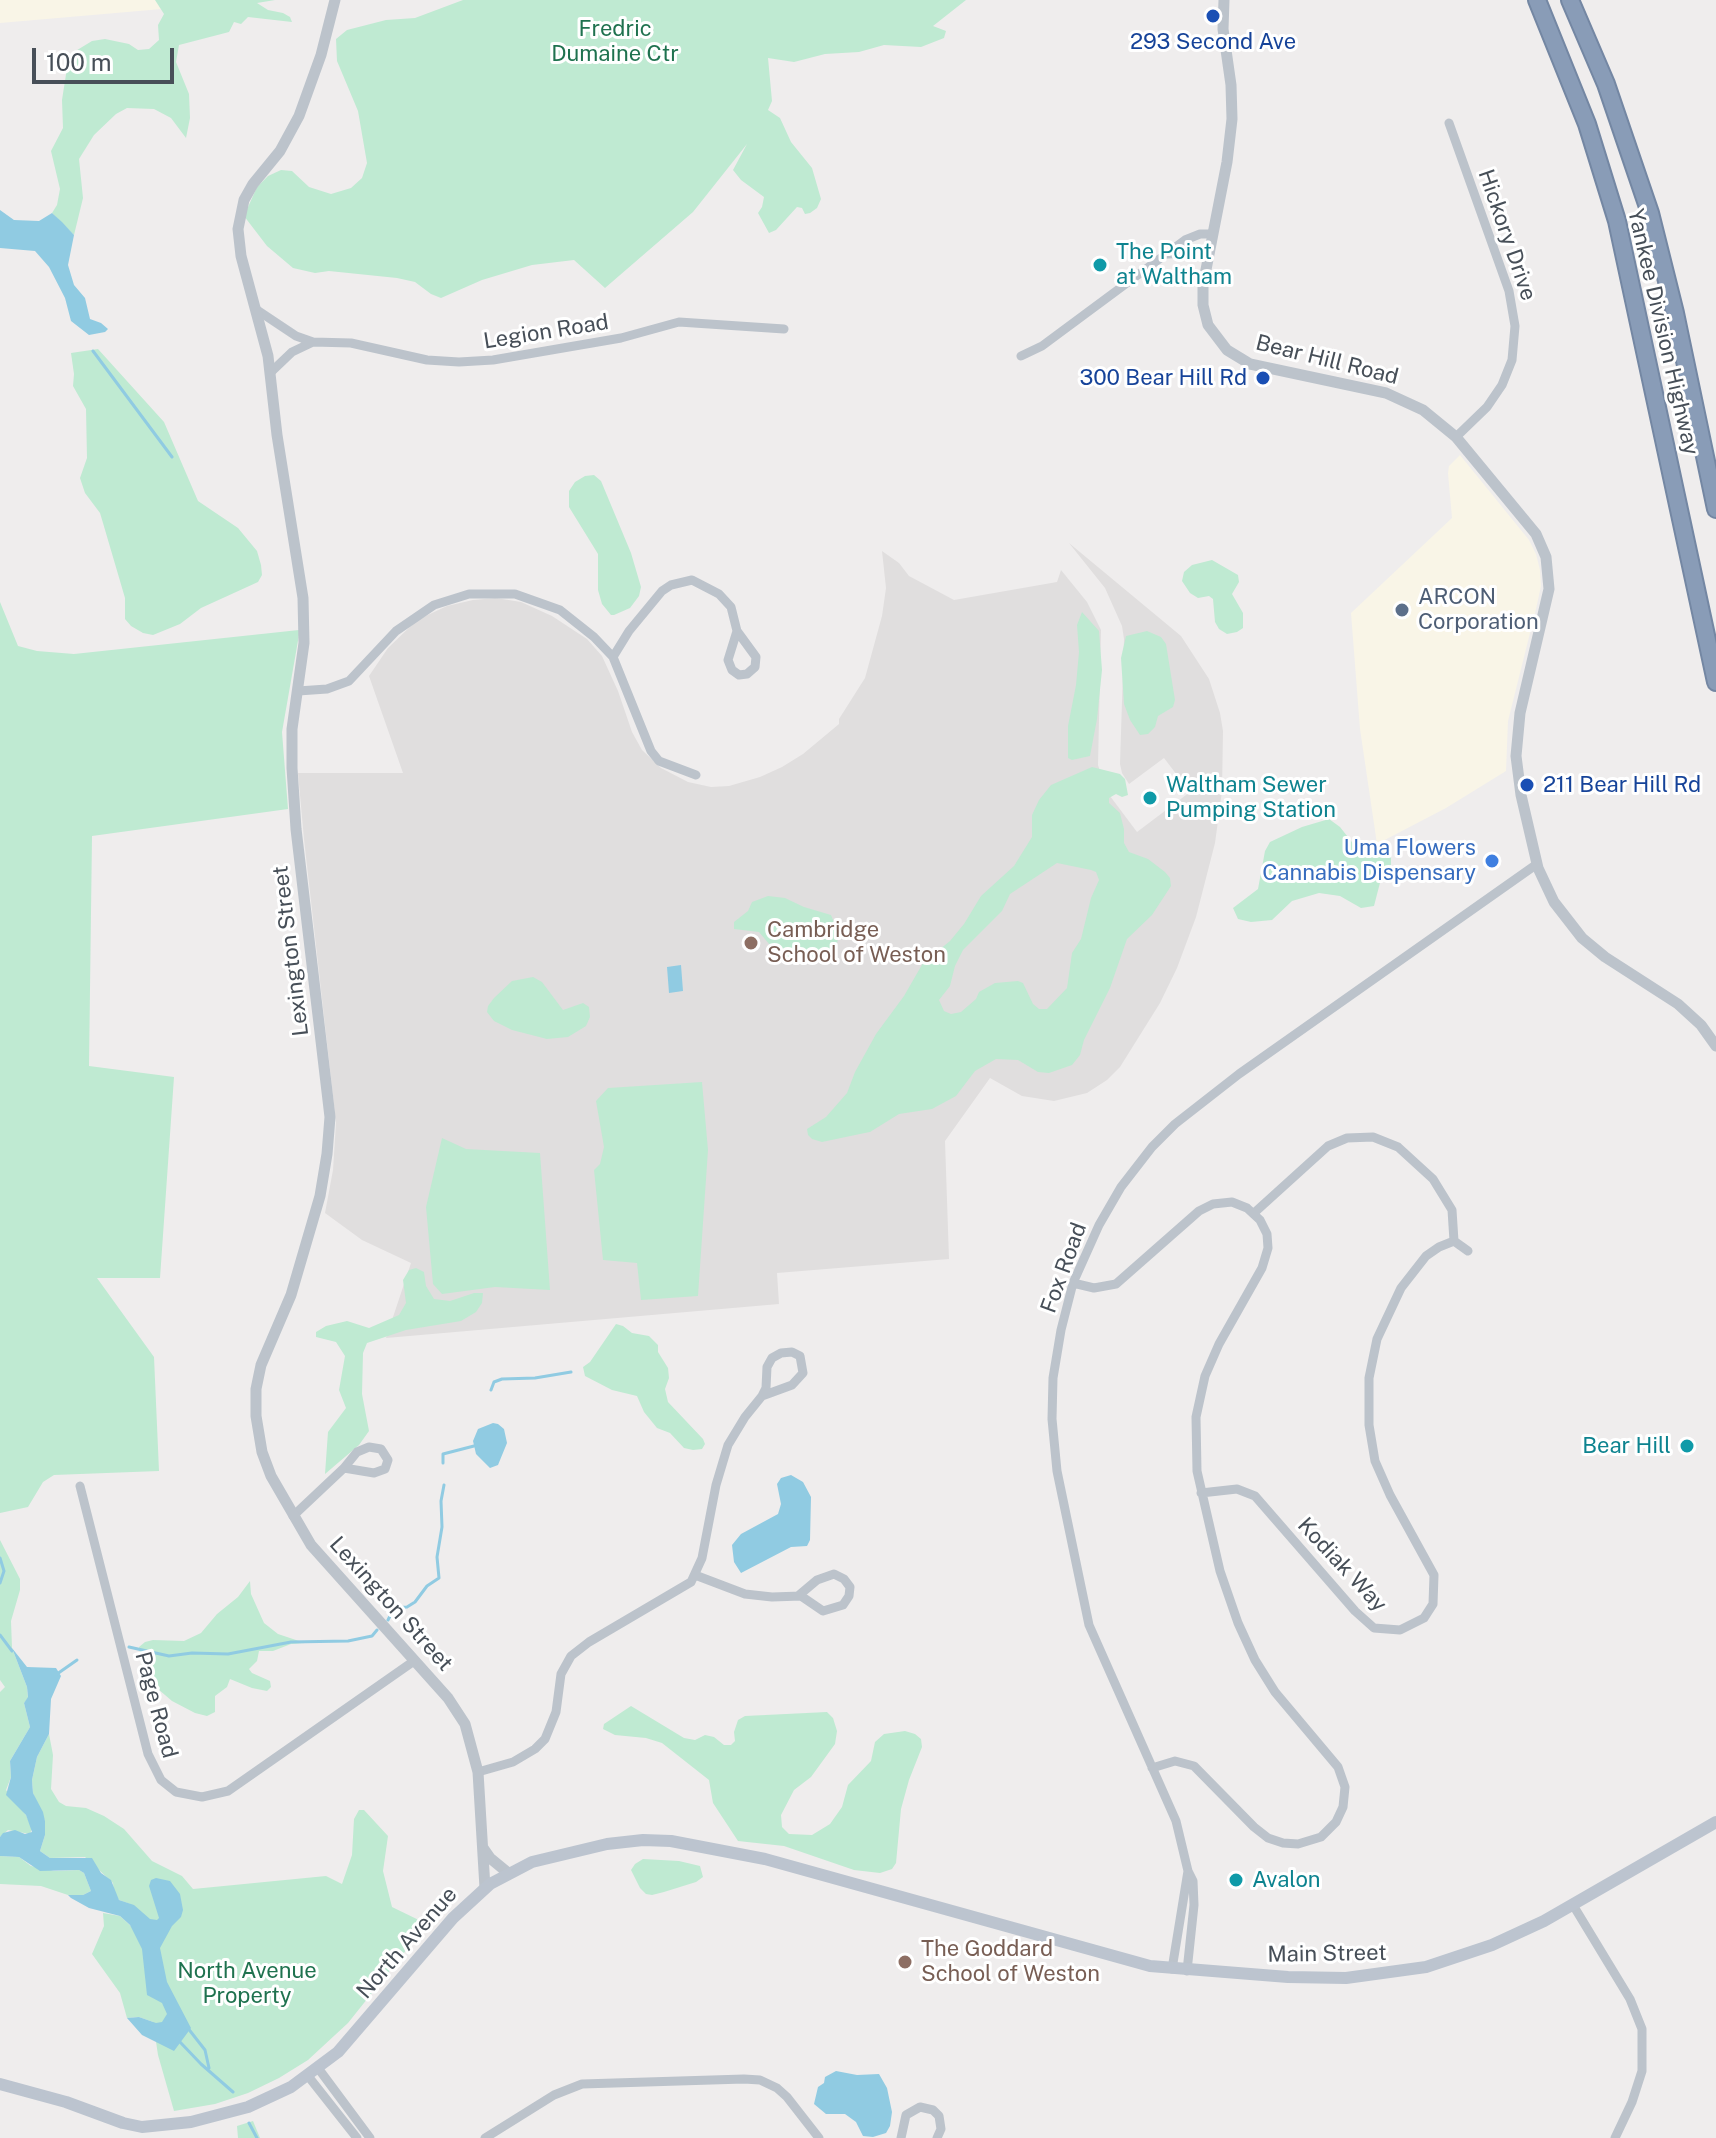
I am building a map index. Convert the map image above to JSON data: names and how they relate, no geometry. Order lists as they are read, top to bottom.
{
  "streets": {
    "highway": ["Yankee Division Highway"],
    "main road": ["North Avenue", "Main Street"],
    "street": [
      "Hickory Drive",
      "Legion Road",
      "Bear Hill Road",
      "Lexington Street",
      "Fox Road",
      "Kodiak Way",
      "Page Road"
    ]
  },
  "crossings": [
    ["Hickory Drive", "Bear Hill Road"],
    ["Legion Road", "Lexington Street"],
    ["Bear Hill Road", "Fox Road"],
    ["Lexington Street", "Page Road"],
    ["Lexington Street", "North Avenue"],
    ["Fox Road", "Main Street"],
    ["North Avenue", "Main Street"]
  ],
  "parks": ["Fredric Dumaine Ctr", "North Avenue Property"],
  "places": [
    "293 Second Ave",
    "The Point at Waltham",
    "300 Bear Hill Rd",
    "ARCON Corporation",
    "211 Bear Hill Rd",
    "Waltham Sewer Pumping Station",
    "Uma Flowers Cannabis Dispensary",
    "Cambridge School of Weston",
    "Bear Hill",
    "Avalon",
    "The Goddard School of Weston"
  ],
  "scale_bar": "100 m"
}
